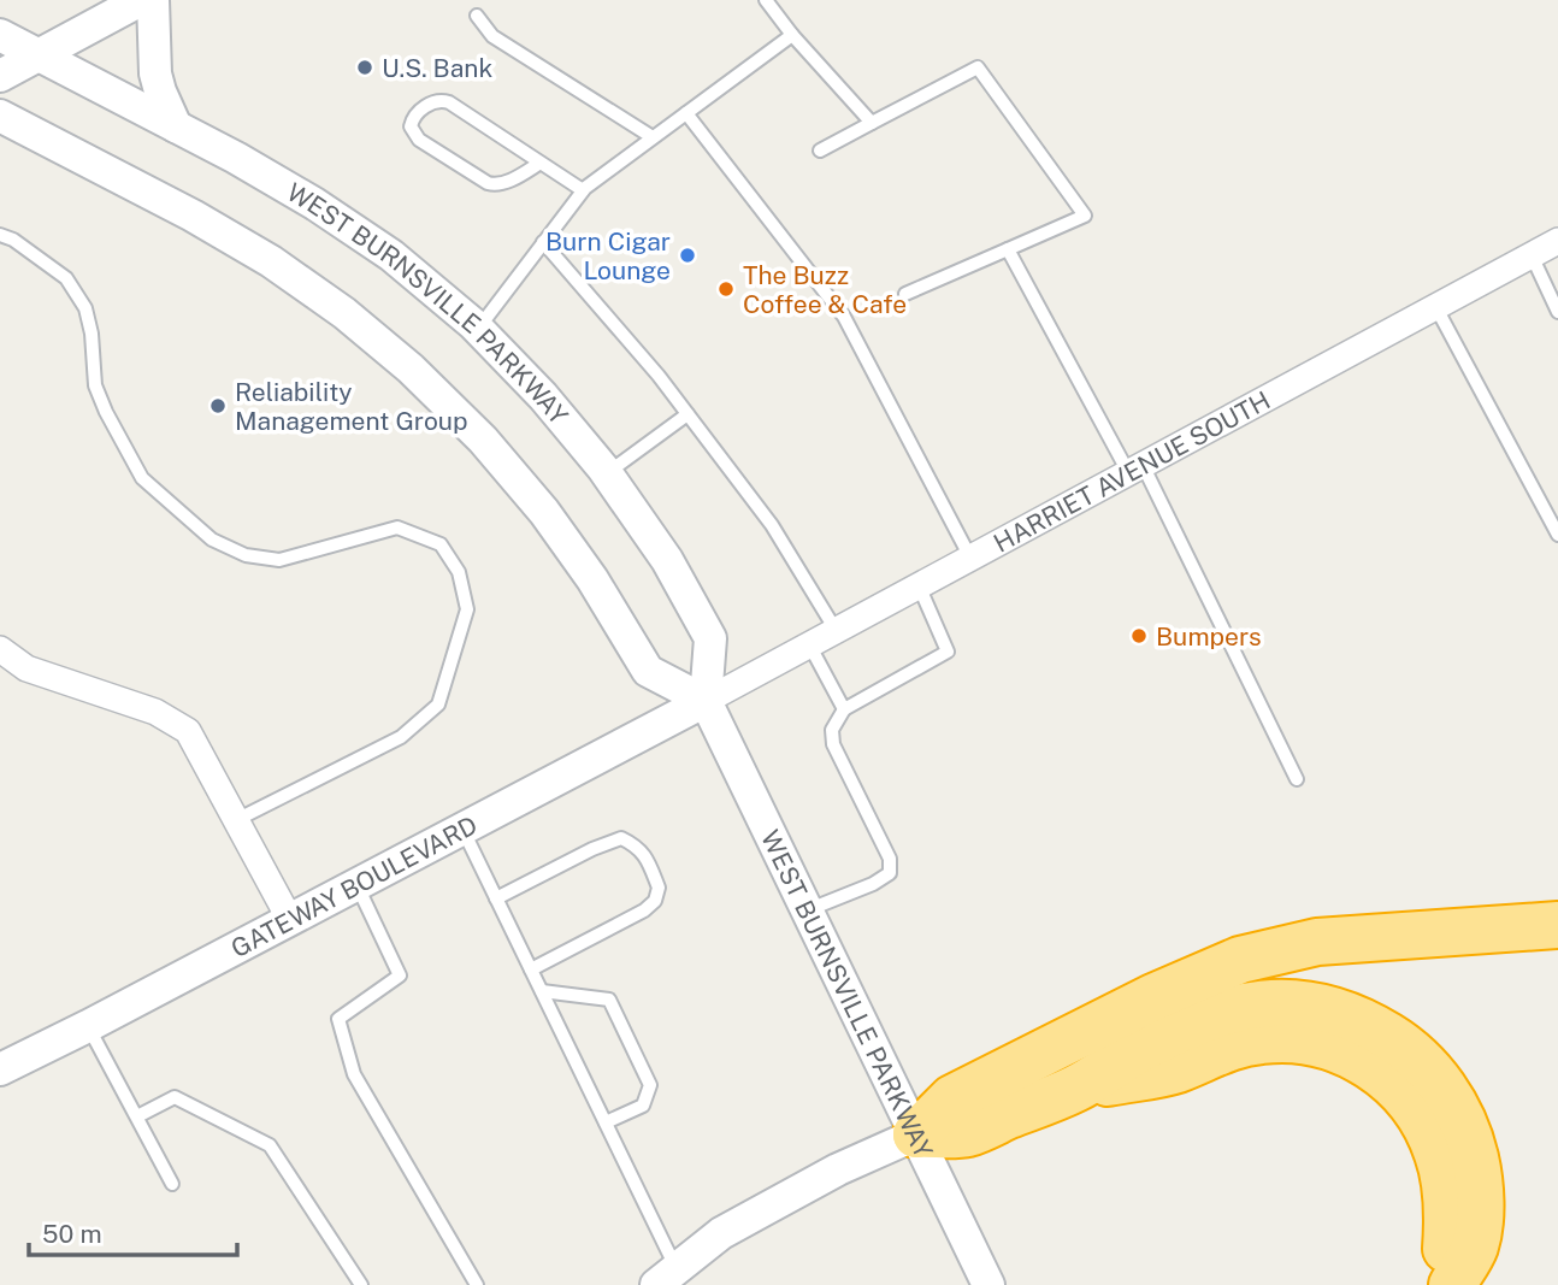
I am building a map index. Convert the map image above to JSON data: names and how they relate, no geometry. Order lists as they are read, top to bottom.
{
  "streets": {
    "street": ["WEST BURNSVILLE PARKWAY", "HARRIET AVENUE SOUTH", "GATEWAY BOULEVARD"]
  },
  "crossings": [
    ["WEST BURNSVILLE PARKWAY", "HARRIET AVENUE SOUTH"],
    ["WEST BURNSVILLE PARKWAY", "GATEWAY BOULEVARD"],
    ["HARRIET AVENUE SOUTH", "GATEWAY BOULEVARD"]
  ],
  "places": [
    "U.S. Bank",
    "Burn Cigar Lounge",
    "The Buzz Coffee & Cafe",
    "Reliability Management Group",
    "Bumpers"
  ],
  "scale_bar": "50 m"
}
